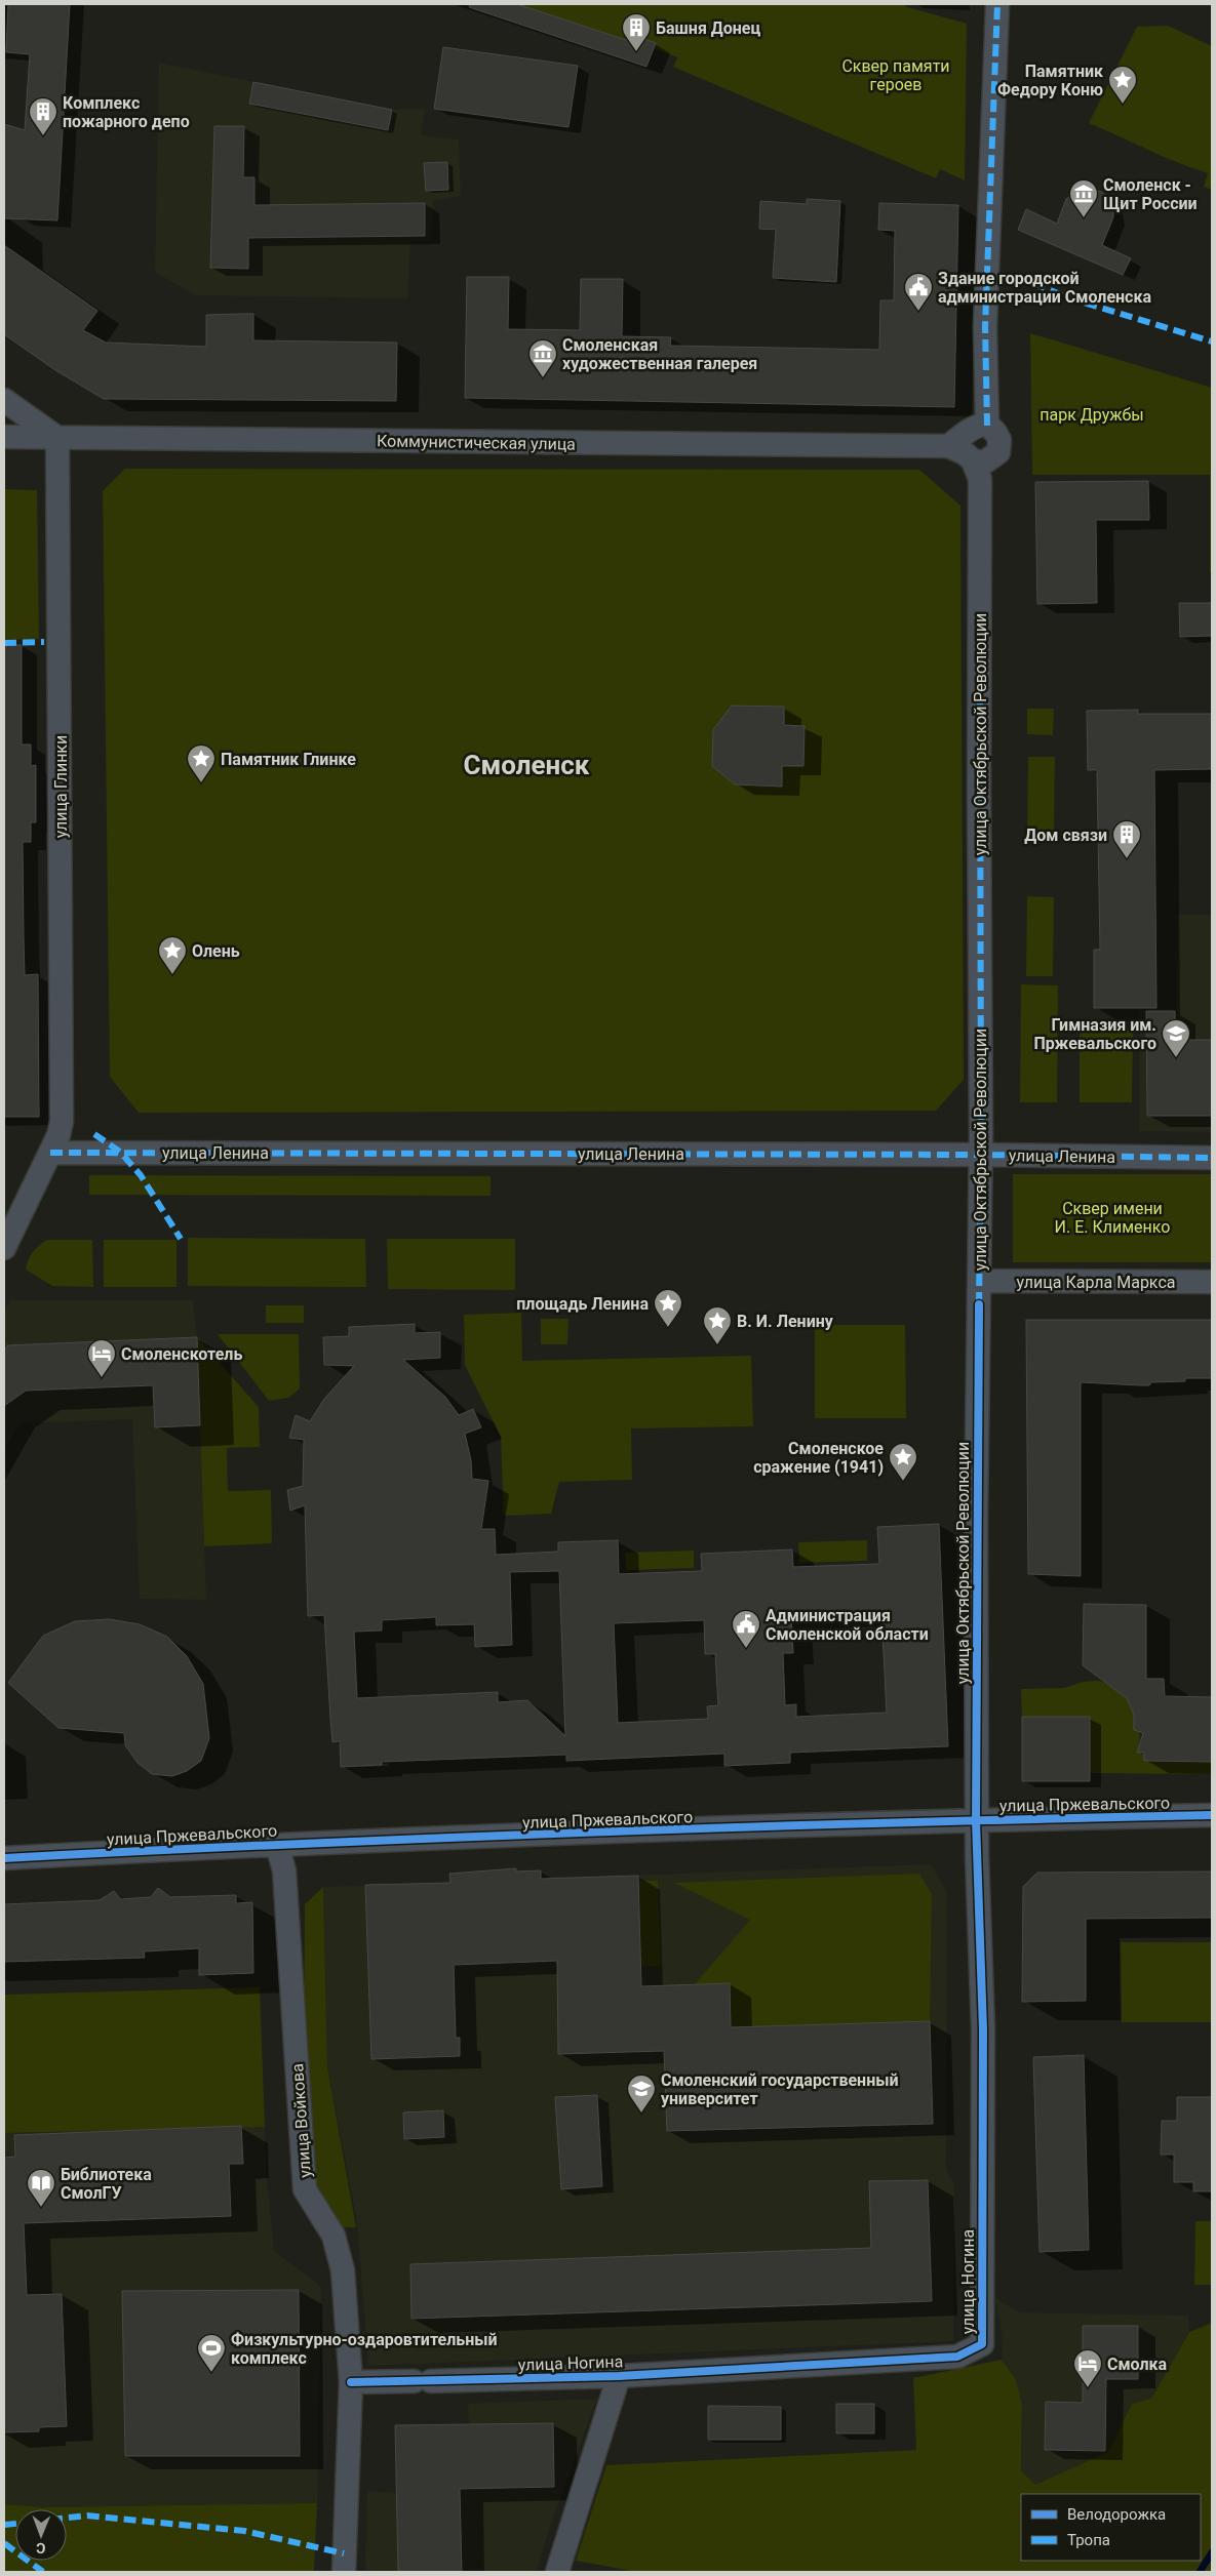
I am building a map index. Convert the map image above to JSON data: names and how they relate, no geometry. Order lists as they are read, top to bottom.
{
  "streets": {
    "street": [
      "Коммунистическая улица",
      "улица Октябрьской Революции",
      "улица Глинки",
      "улица Ленина",
      "улица Карла Маркса",
      "улица Пржевальского",
      "улица Войкова",
      "улица Ногина"
    ]
  },
  "crossings": [
    ["Коммунистическая улица", "улица Глинки"],
    ["улица Октябрьской Революции", "улица Ленина"],
    ["улица Октябрьской Революции", "улица Карла Маркса"],
    ["улица Октябрьской Революции", "улица Пржевальского"],
    ["улица Октябрьской Революции", "улица Ногина"],
    ["улица Глинки", "улица Ленина"],
    ["улица Пржевальского", "улица Войкова"],
    ["улица Пржевальского", "улица Ногина"],
    ["улица Войкова", "улица Ногина"]
  ],
  "districts": ["Смоленск"],
  "parks": ["Сквер памяти героев", "парк Дружбы", "Сквер имени И. Е. Клименко"],
  "places": {
    "building": ["Башня Донец", "Комплекс пожарного депо", "Дом связи"],
    "place": [
      "Памятник Федору Коню",
      "Памятник Глинке",
      "Олень",
      "площадь Ленина",
      "В. И. Ленину",
      "Смоленское сражение (1941)"
    ],
    "museum": ["Смоленск - Щит России", "Смоленская художественная галерея"],
    "public building": ["Здание городской администрации Смоленска", "Администрация Смоленской области"],
    "school or university": ["Гимназия им. Пржевальского", "Смоленский государственный университет"],
    "hotel": ["Смоленскотель", "Смолка"],
    "library": ["Библиотека СмолГУ"],
    "sports": ["Физкультурно-оздаровтительный комплекс"]
  },
  "legend": ["Велодорожка", "Тропа"],
  "north": "bottom"
}
